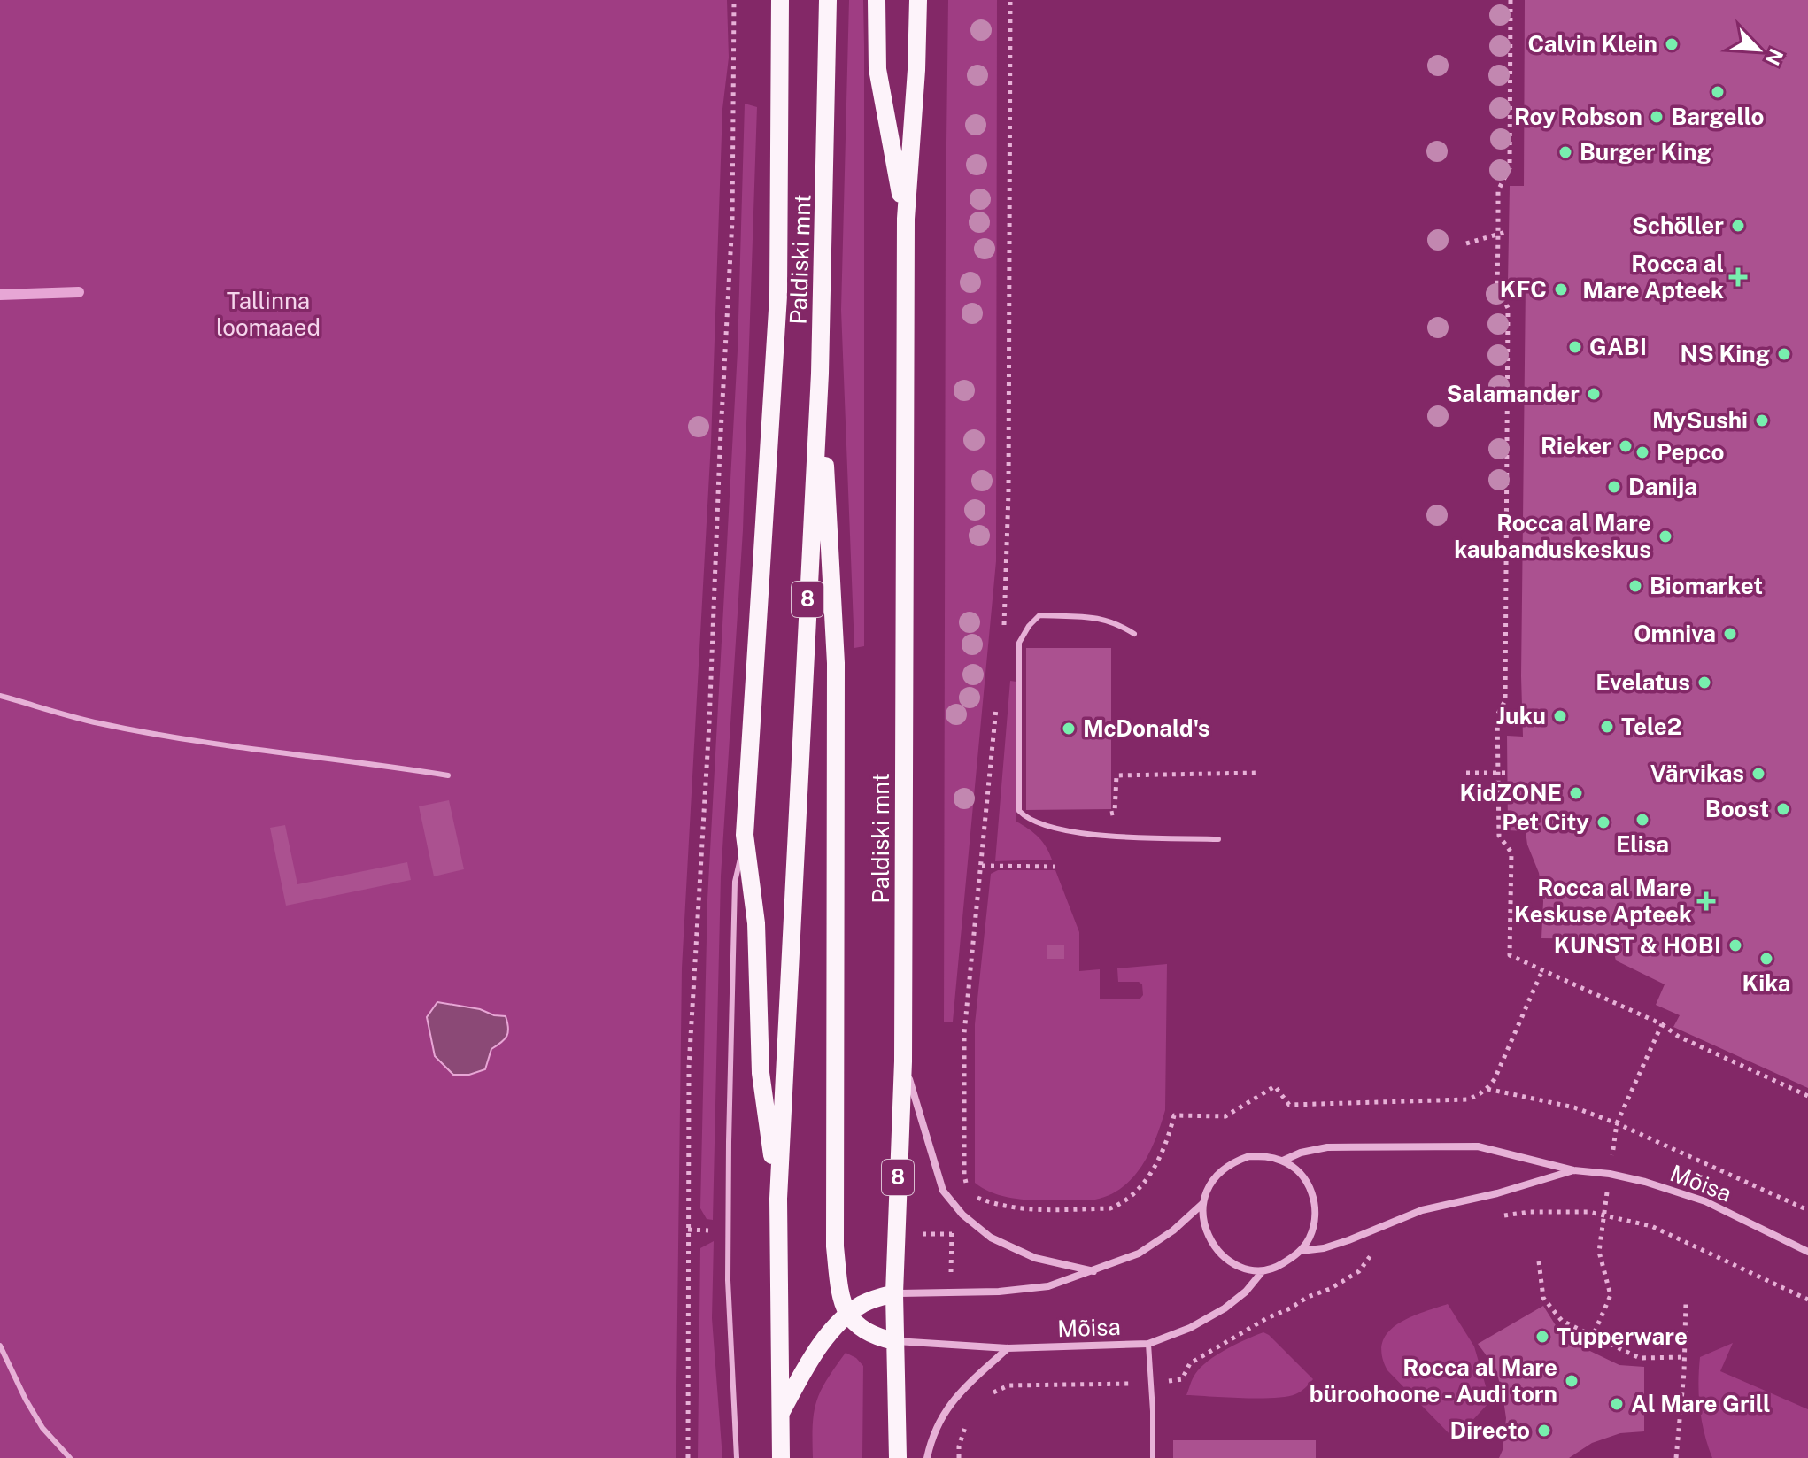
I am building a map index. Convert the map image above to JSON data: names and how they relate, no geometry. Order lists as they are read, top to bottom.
{
  "streets": {
    "main road": ["Paldiski mnt", "8"],
    "street": ["Mõisa"]
  },
  "crossings": [
    ["Paldiski mnt", "Mõisa"]
  ],
  "parks": ["Tallinna loomaaed"],
  "places": {
    "other": [
      "Calvin Klein",
      "Bargello",
      "Roy Robson",
      "Burger King",
      "Schöller",
      "KFC",
      "GABI",
      "NS King",
      "Salamander",
      "MySushi",
      "Rieker",
      "Pepco",
      "Danija",
      "Rocca al Mare kaubanduskeskus",
      "Biomarket",
      "Omniva",
      "Evelatus",
      "Juku",
      "Tele2",
      "McDonald's",
      "Värvikas",
      "KidZONE",
      "Boost",
      "Elisa",
      "Pet City",
      "KUNST & HOBI",
      "Kika",
      "Tupperware",
      "Rocca al Mare büroohoone - Audi torn",
      "Al Mare Grill",
      "Directo"
    ],
    "health": ["Rocca al Mare Apteek", "Rocca al Mare Keskuse Apteek"]
  },
  "north": "bottom right"
}
